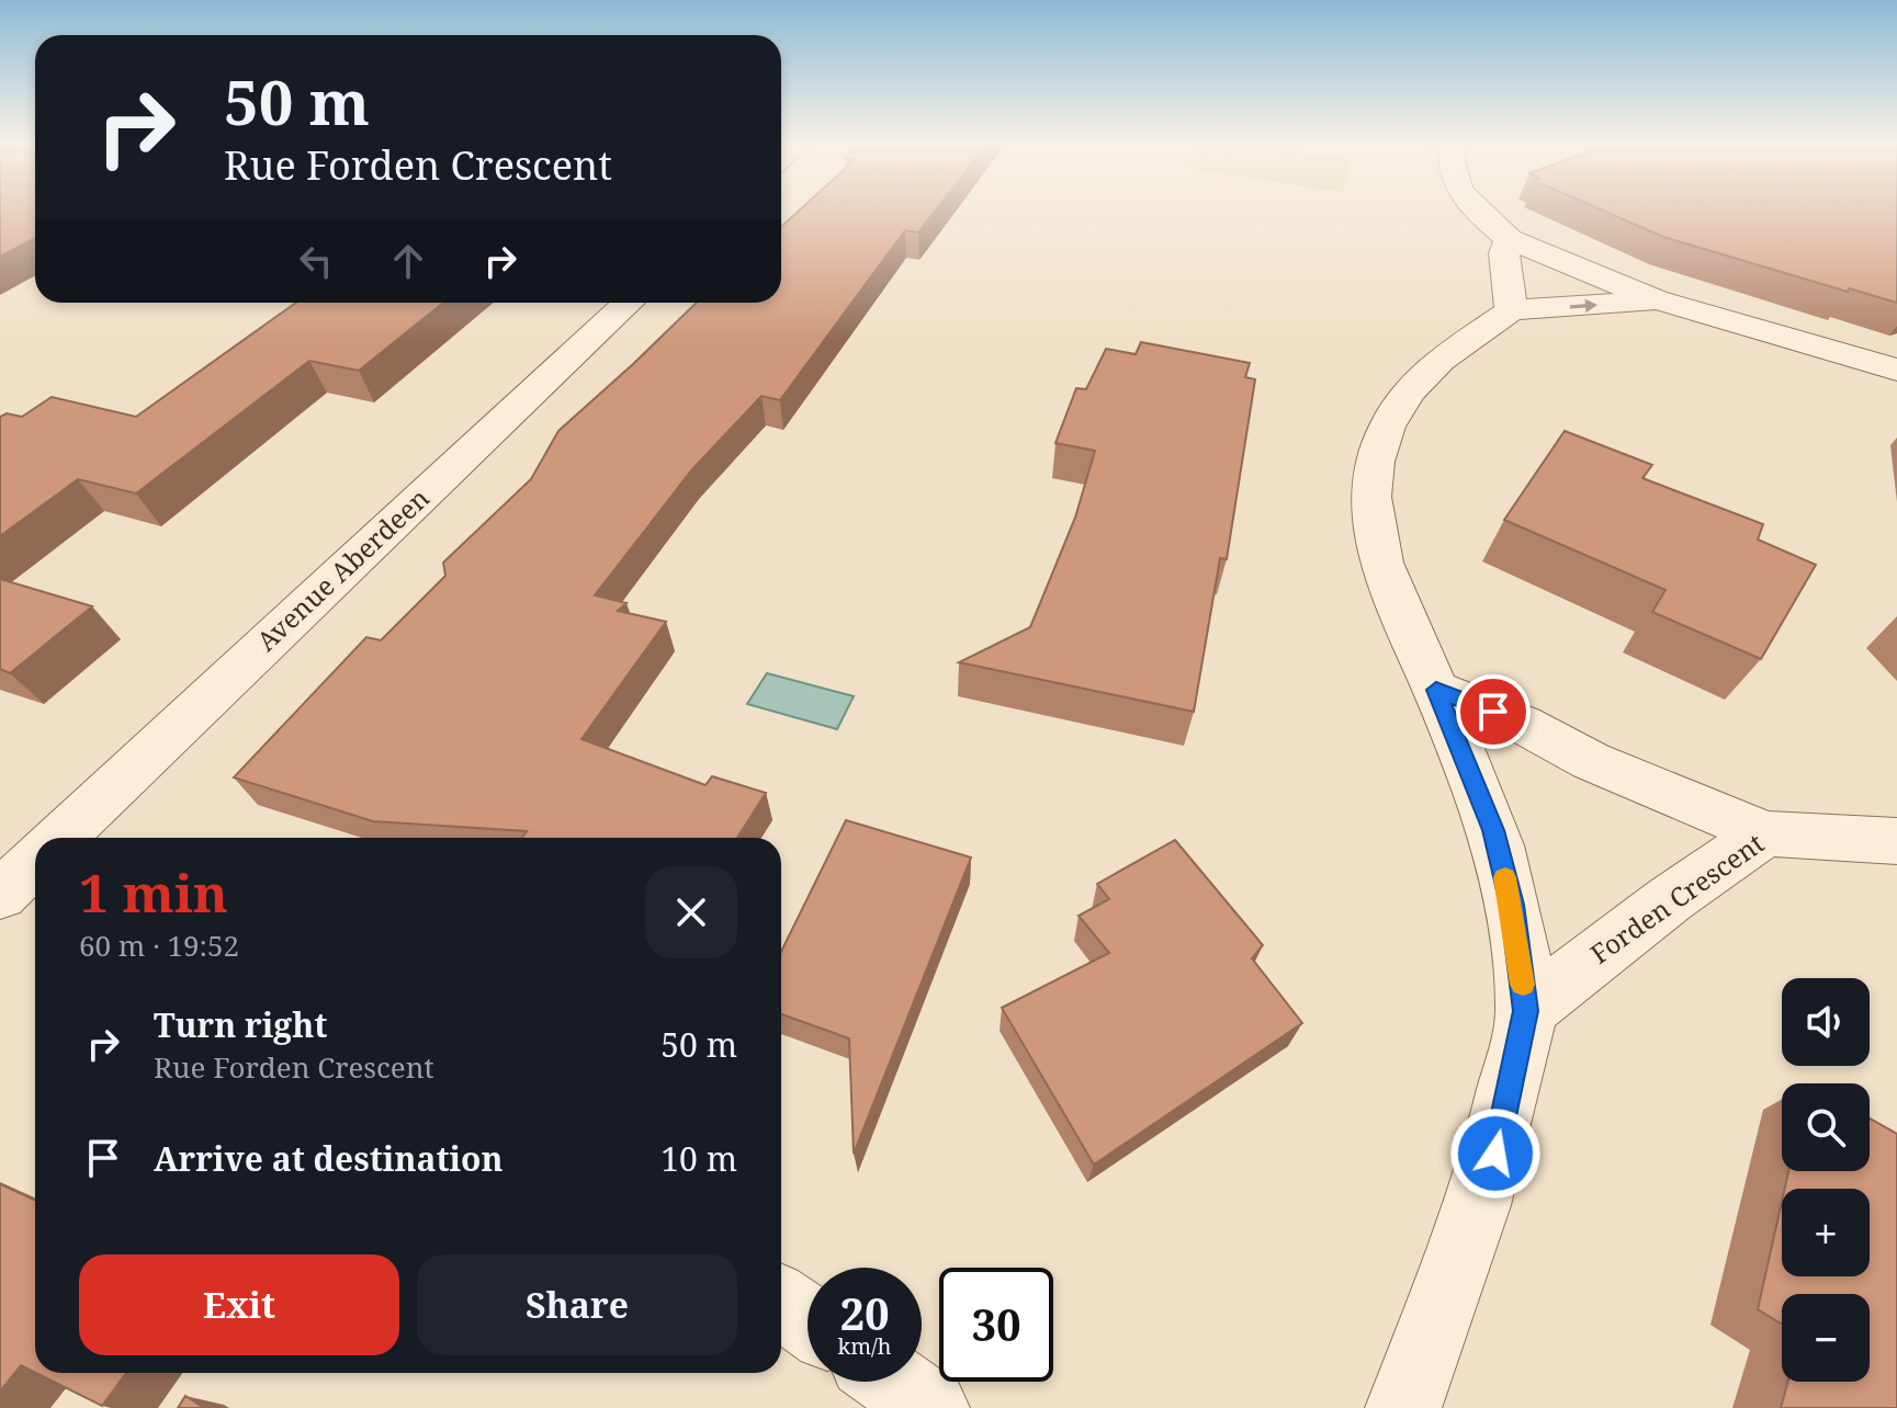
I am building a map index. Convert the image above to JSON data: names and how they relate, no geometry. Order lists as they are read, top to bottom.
{
  "streets": {
    "street": ["Avenue Aberdeen", "Forden Crescent"]
  },
  "page": {
    "turn": ["50 m", "Rue Forden Crescent"],
    "heading": ["1 min", "60 m · 19:52"],
    "map_buttons": ["+", "−"],
    "list": [
      {
        "name": "Turn right",
        "note": "Rue Forden Crescent",
        "value": "50 m"
      },
      {
        "name": "Arrive at destination",
        "value": "10 m"
      }
    ],
    "buttons": ["Exit", "Share"],
    "speed": "20 km/h",
    "limit": "30"
  }
}
